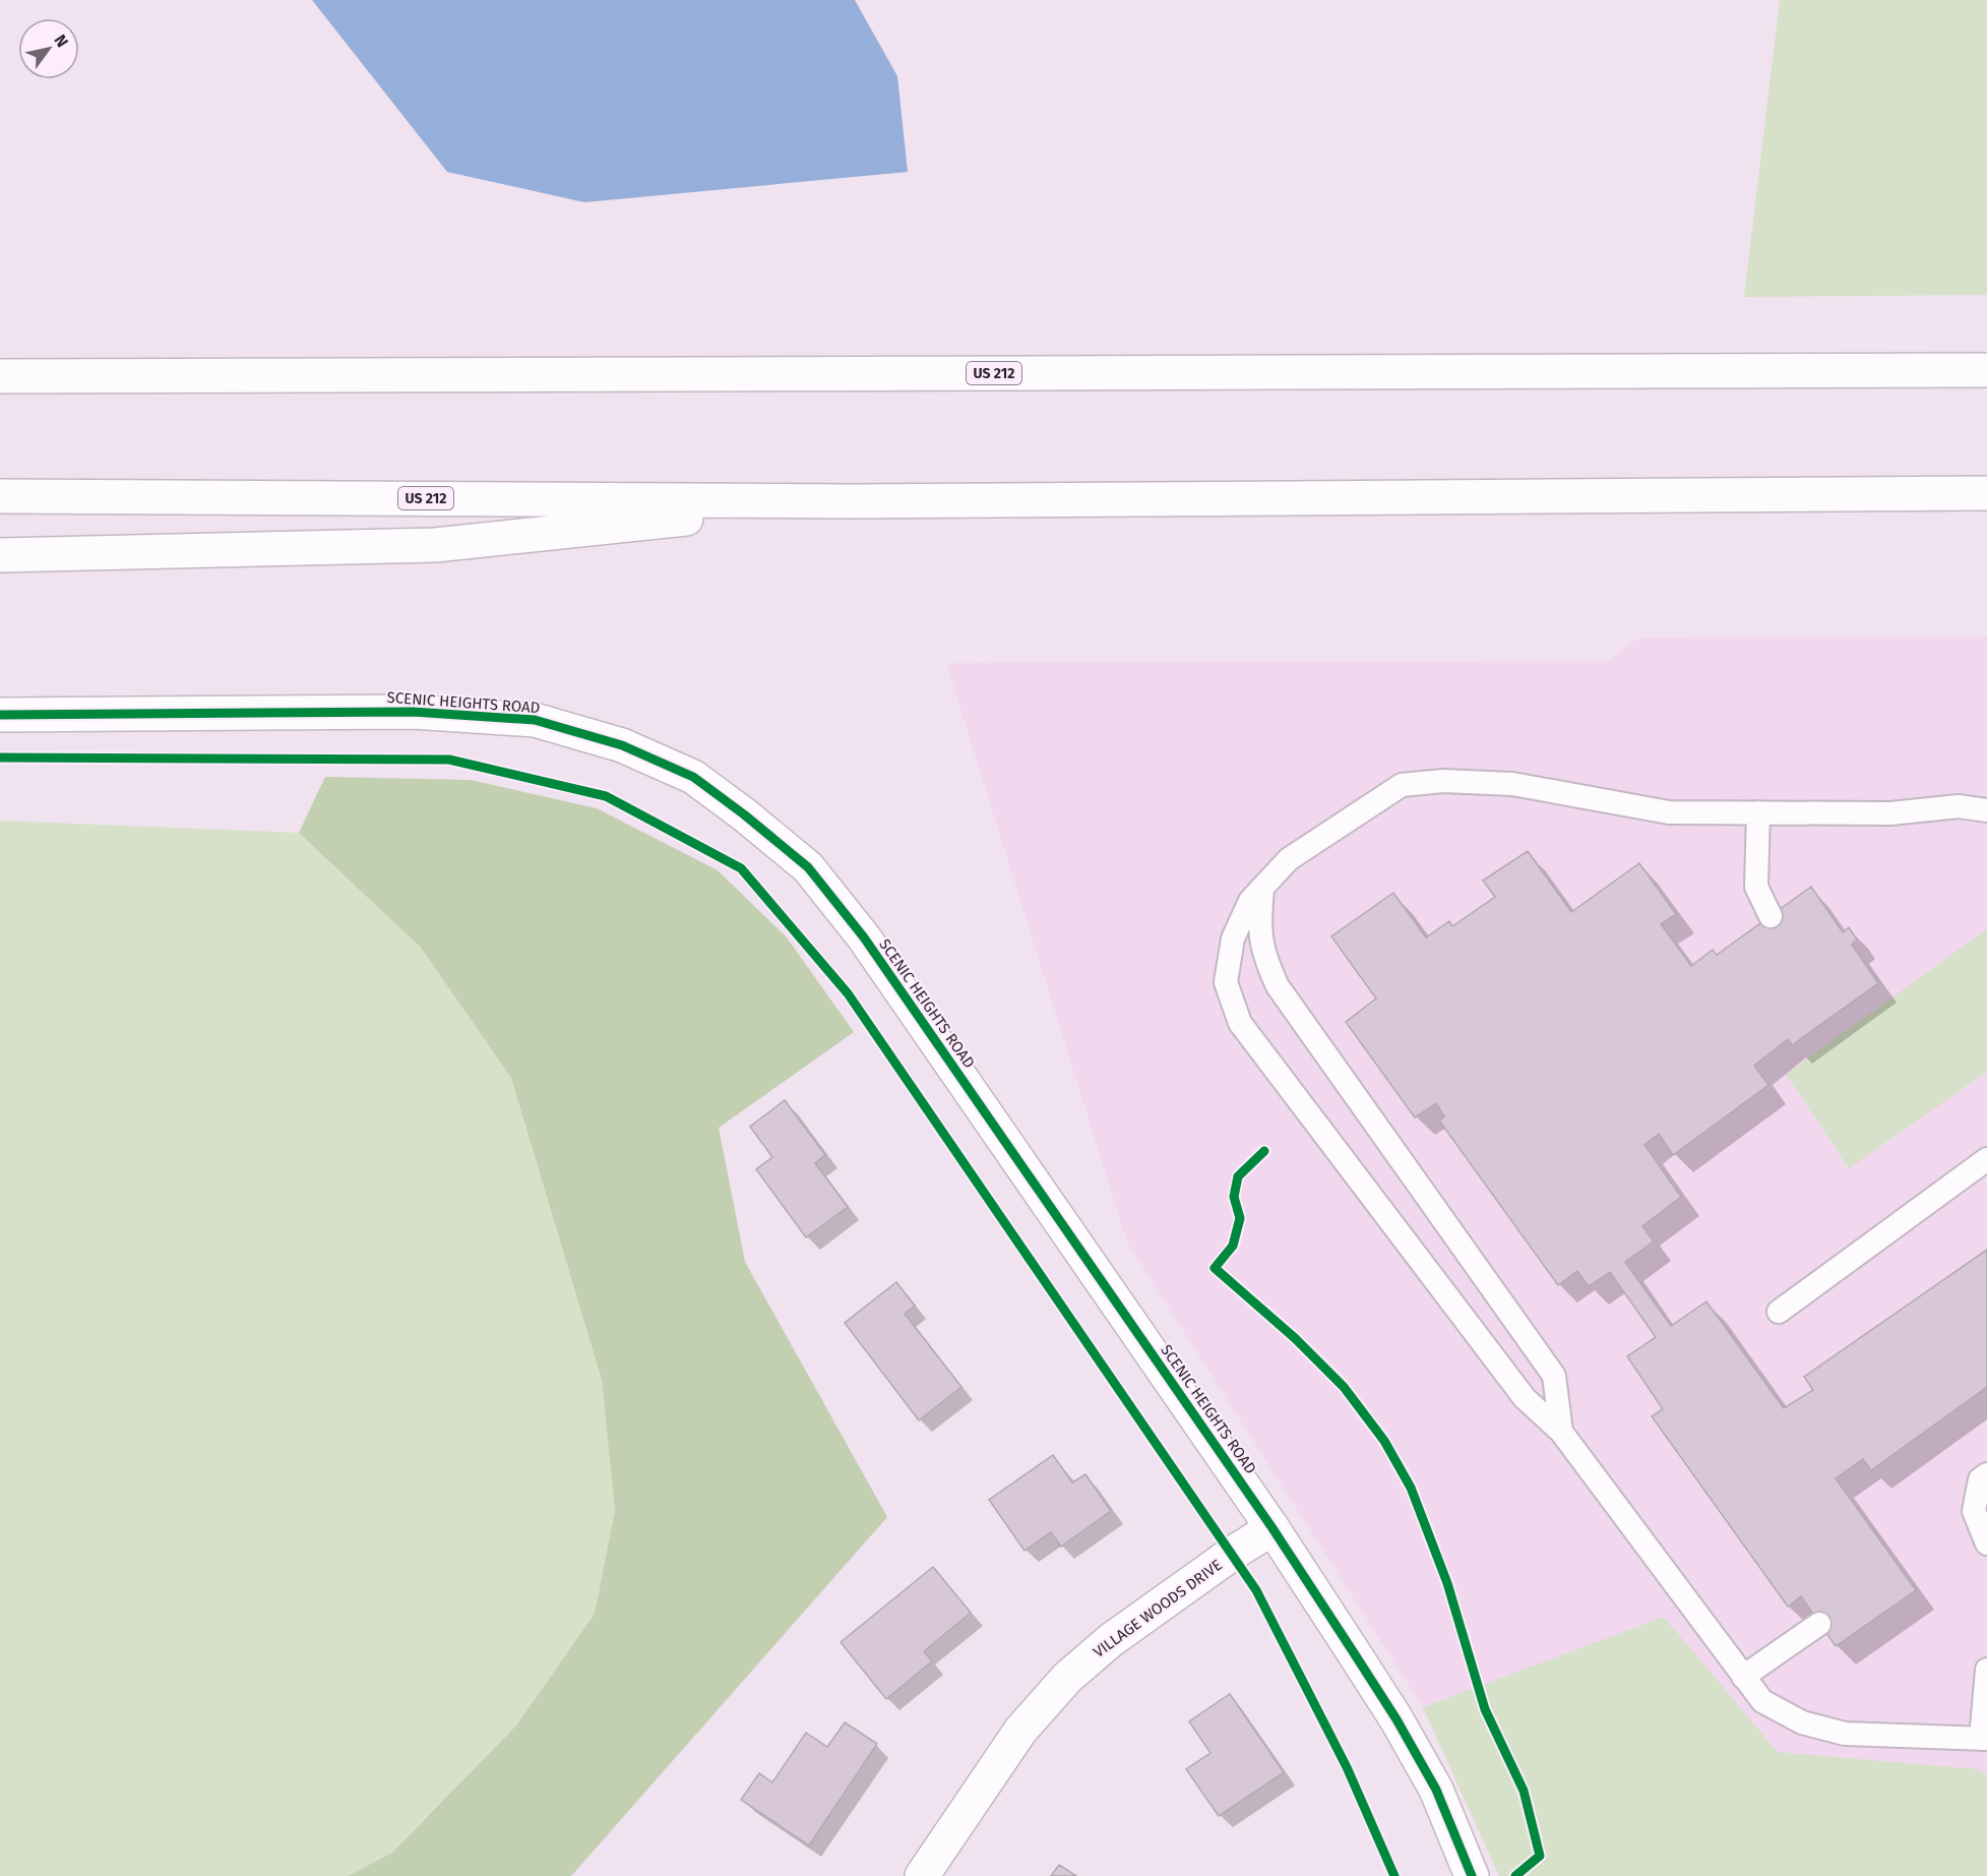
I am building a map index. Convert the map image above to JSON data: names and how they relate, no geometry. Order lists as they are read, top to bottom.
{
  "streets": {
    "main road": ["US 212", "SCENIC HEIGHTS ROAD", "VILLAGE WOODS DRIVE"]
  },
  "crossings": [
    ["SCENIC HEIGHTS ROAD", "VILLAGE WOODS DRIVE"]
  ],
  "north": "top right"
}
